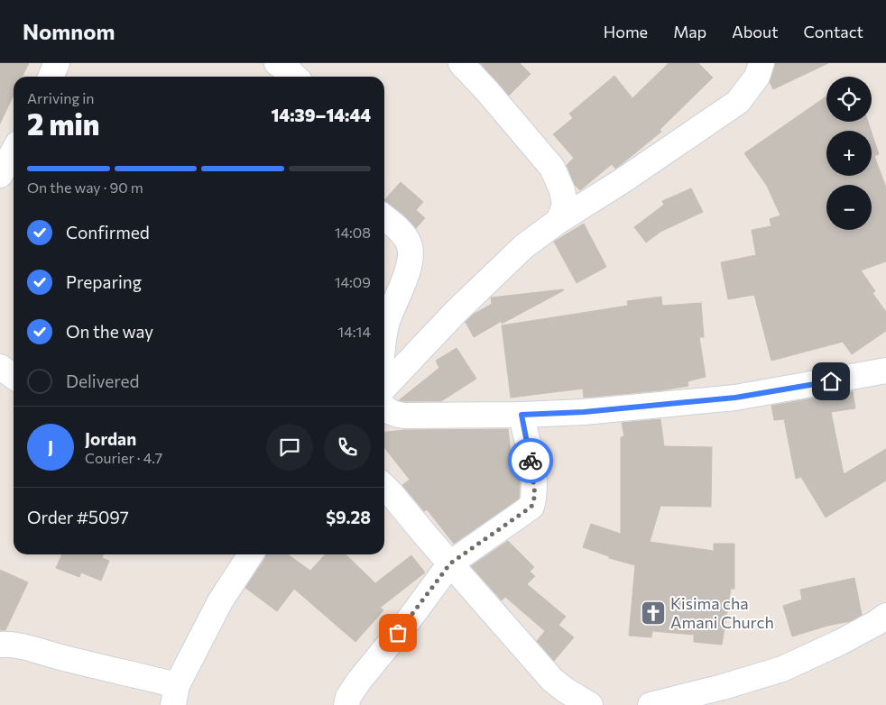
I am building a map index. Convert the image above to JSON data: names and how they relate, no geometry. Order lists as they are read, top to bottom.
{
  "places": {
    "church": ["Kisima cha Amani Church"]
  },
  "page": {
    "header": "Nomnom",
    "nav": [
      "Home",
      "Map",
      "About",
      "Contact"
    ],
    "map_buttons": ["+", "−"],
    "heading": ["2 min", "Arriving in", "14:39–14:44"],
    "panel": [
      "Jordan",
      "Courier · 4.7",
      "Order #5097",
      "$9.28"
    ],
    "bar": "On the way · 90 m",
    "list": [
      ["Confirmed", "14:08"],
      ["Preparing", "14:09"],
      ["On the way", "14:14"],
      "Delivered"
    ],
    "round": "J"
  }
}
